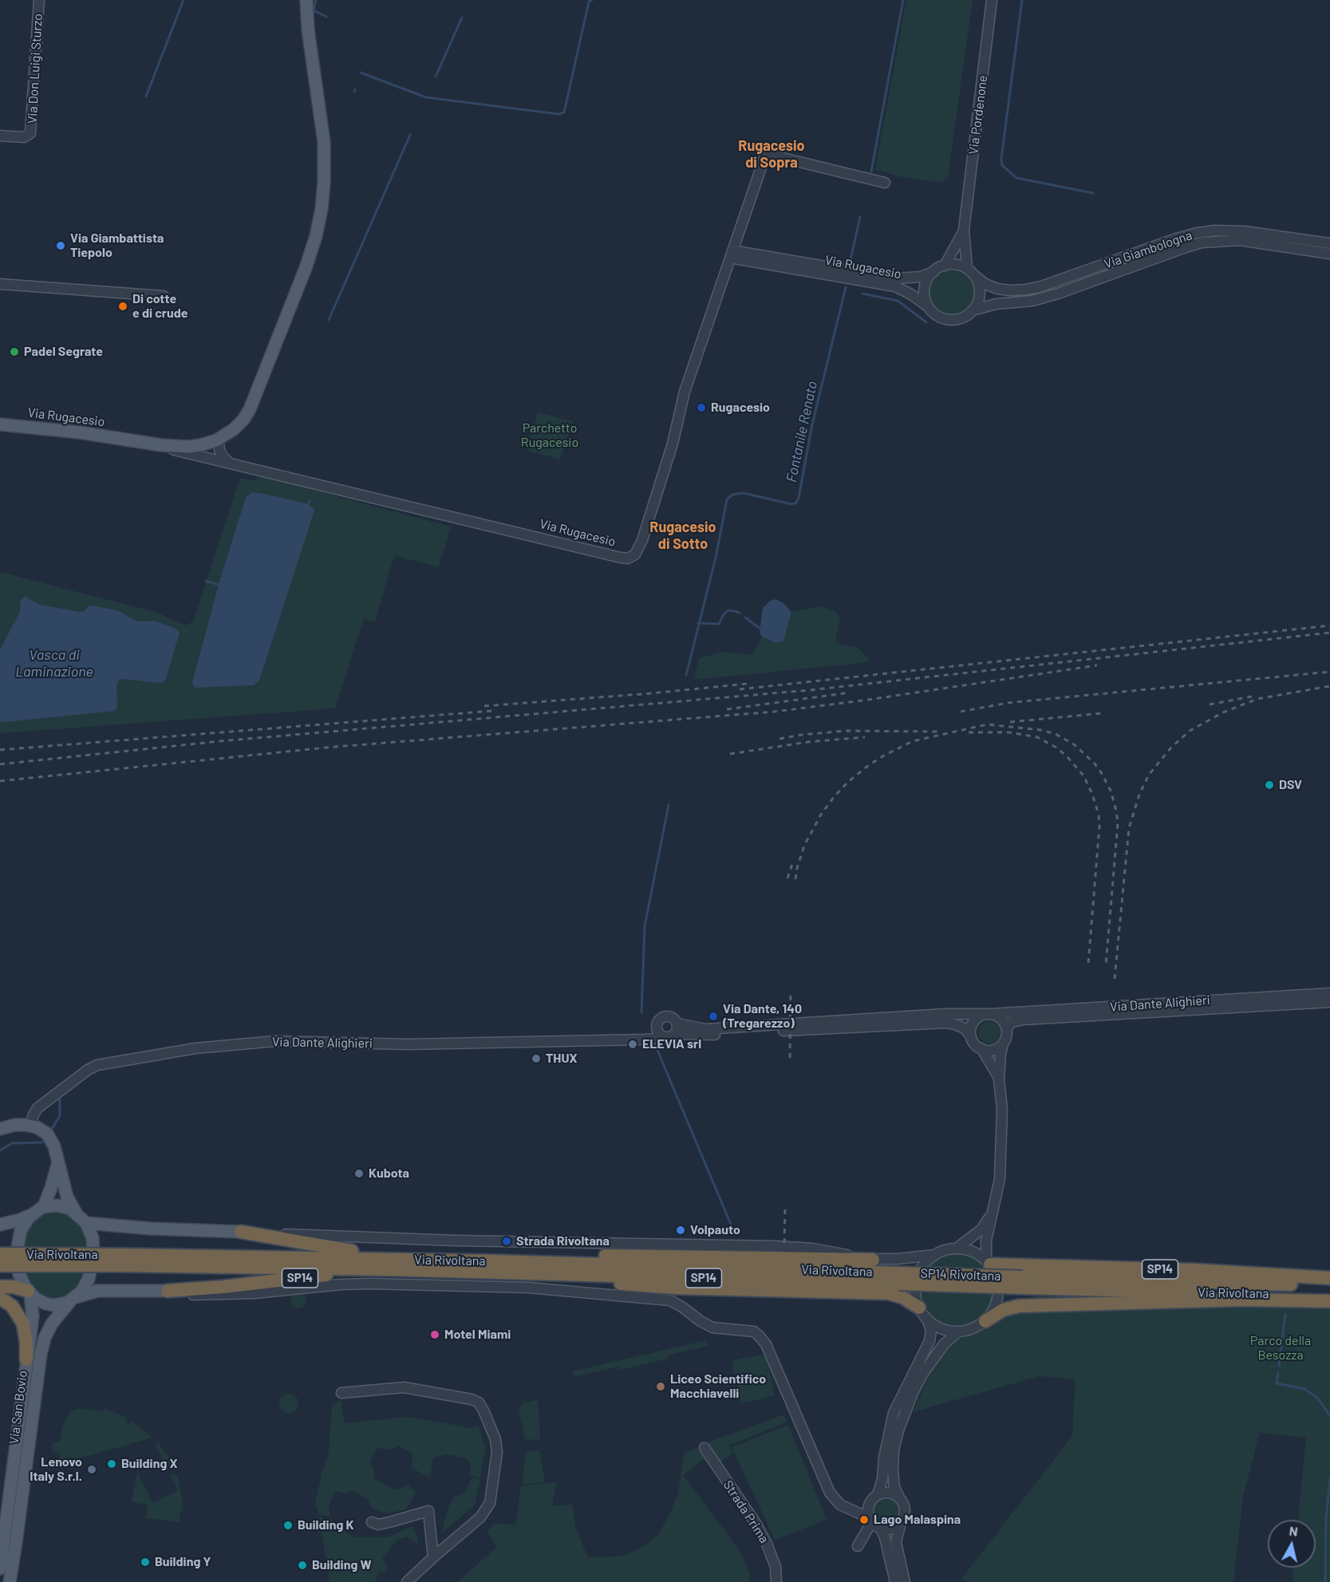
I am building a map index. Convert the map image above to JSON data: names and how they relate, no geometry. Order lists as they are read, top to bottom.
{
  "streets": {
    "highway": ["Via Rivoltana", "SP14", "SP14 Rivoltana"],
    "main road": ["Via Rugacesio", "Via San Bovio"],
    "street": [
      "Via Don Luigi Sturzo",
      "Via Pordenone",
      "Via Giambologna",
      "Via Dante Alighieri",
      "Strada Prima"
    ]
  },
  "crossings": [
    ["Via Pordenone", "Via Giambologna"],
    ["Via Pordenone", "Via Rugacesio"],
    ["Via Giambologna", "Via Rugacesio"],
    ["Via Rivoltana", "SP14"],
    ["Via Rivoltana", "SP14 Rivoltana"]
  ],
  "districts": ["Rugacesio di Sopra", "Rugacesio di Sotto"],
  "water": ["Fontanile Renato", "Vasca di Laminazione"],
  "parks": ["Parchetto Rugacesio", "Parco della Besozza"],
  "places": [
    "Via Giambattista Tiepolo",
    "Di cotte e di crude",
    "Padel Segrate",
    "Rugacesio",
    "DSV",
    "Via Dante, 140 (Tregarezzo)",
    "ELEVIA srl",
    "THUX",
    "Kubota",
    "Volpauto",
    "Strada Rivoltana",
    "Motel Miami",
    "Liceo Scientifico Macchiavelli",
    "Building X",
    "Lenovo Italy S.r.l.",
    "Lago Malaspina",
    "Building K",
    "Building Y",
    "Building W"
  ],
  "north": "top"
}
